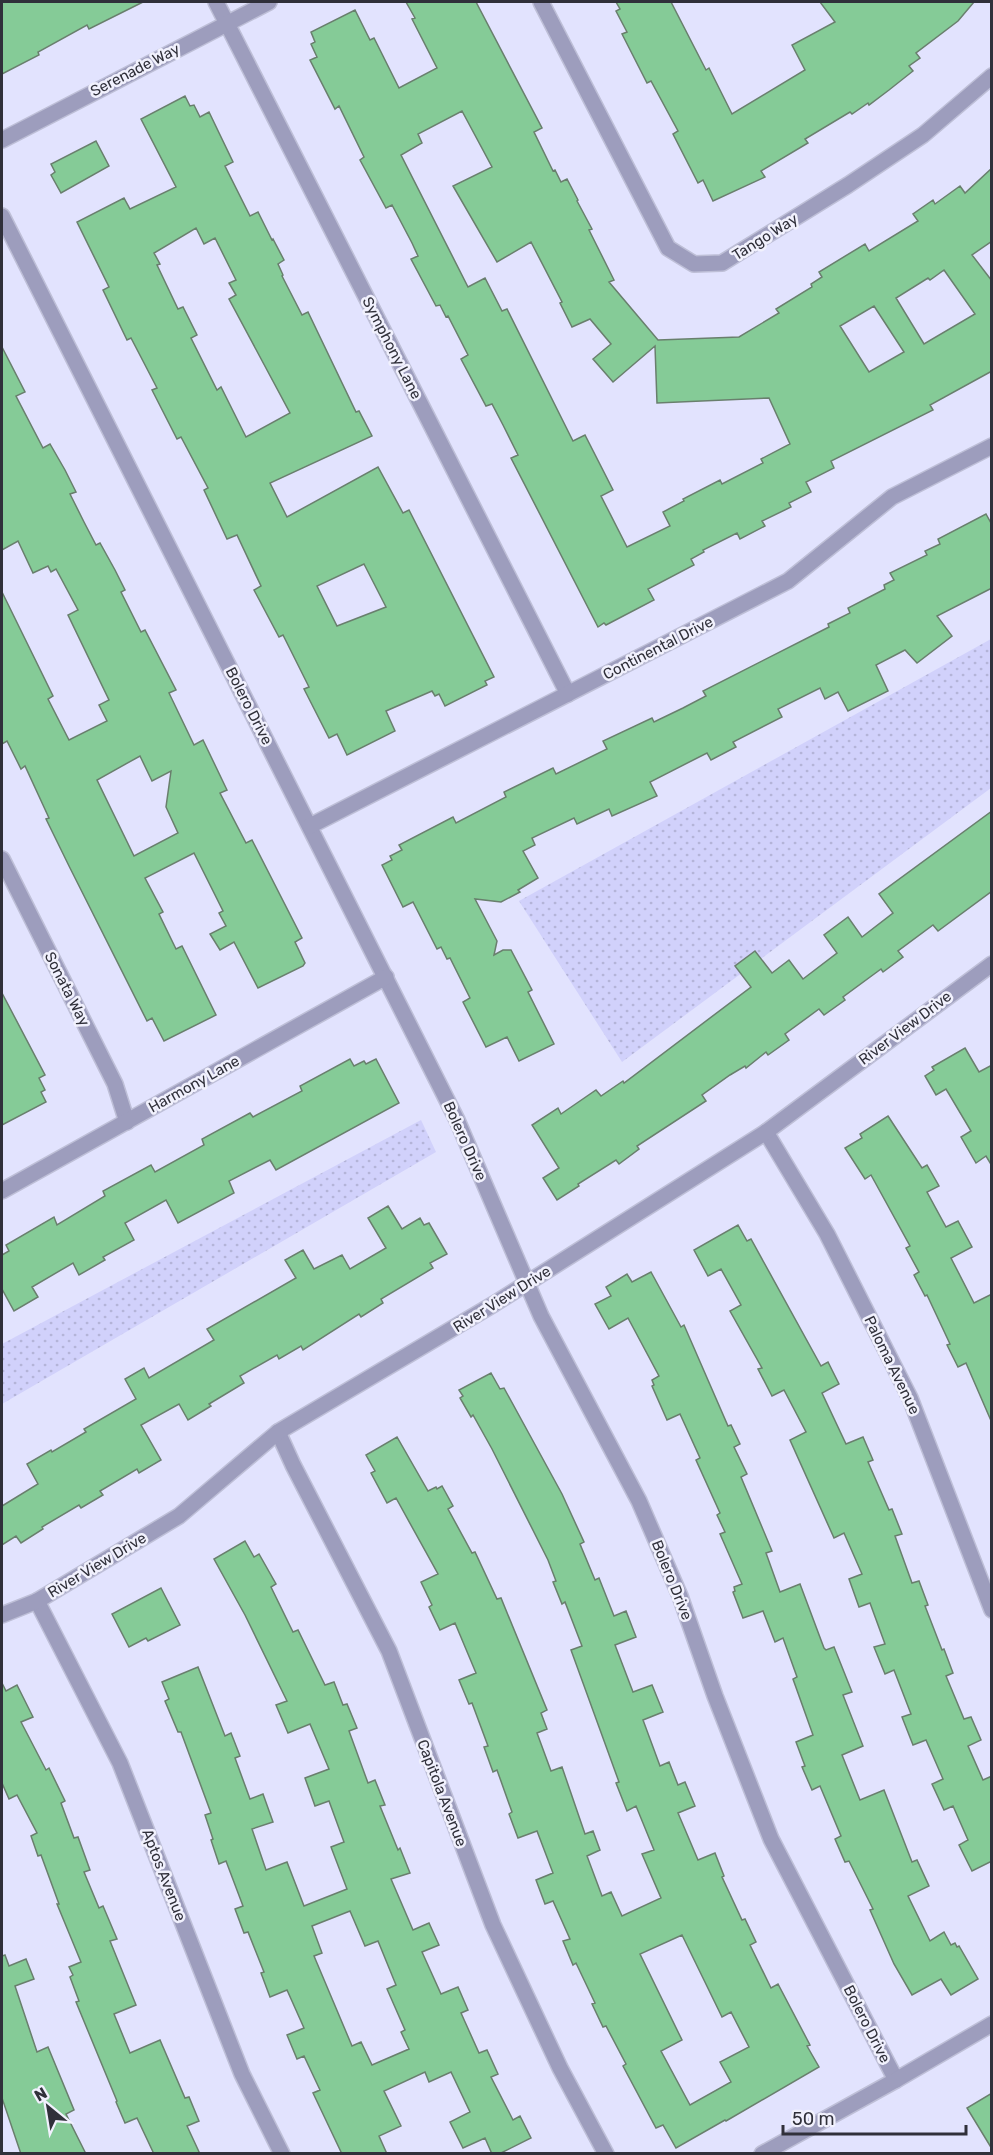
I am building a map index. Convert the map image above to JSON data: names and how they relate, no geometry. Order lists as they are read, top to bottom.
{
  "streets": {
    "street": [
      "Serenade Way",
      "Tango Way",
      "Symphony Lane",
      "Continental Drive",
      "Bolero Drive",
      "Sonata Way",
      "River View Drive",
      "Harmony Lane",
      "Paloma Avenue",
      "Capitola Avenue",
      "Aptos Avenue"
    ]
  },
  "crossings": [
    ["Serenade Way", "Symphony Lane"],
    ["Symphony Lane", "Continental Drive"],
    ["Continental Drive", "Bolero Drive"],
    ["Bolero Drive", "River View Drive"],
    ["Bolero Drive", "Harmony Lane"],
    ["Sonata Way", "Harmony Lane"],
    ["River View Drive", "Paloma Avenue"],
    ["River View Drive", "Capitola Avenue"],
    ["River View Drive", "Aptos Avenue"]
  ],
  "scale_bar": "50 m",
  "north": "top left"
}
